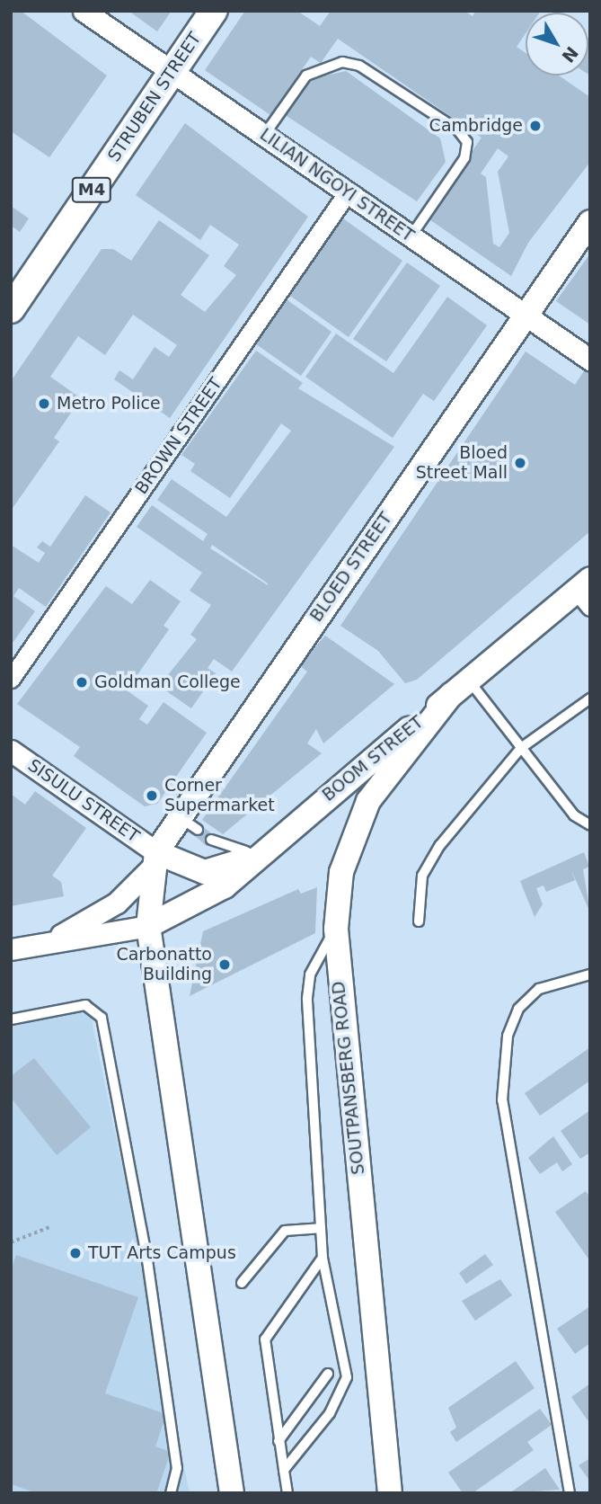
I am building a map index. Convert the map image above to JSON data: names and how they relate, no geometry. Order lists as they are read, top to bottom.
{
  "streets": {
    "main road": [
      "STRUBEN STREET",
      "M4",
      "BLOED STREET",
      "BOOM STREET",
      "SOUTPANSBERG ROAD"
    ],
    "street": ["LILIAN NGOYI STREET", "BROWN STREET", "SISULU STREET"]
  },
  "crossings": [
    ["STRUBEN STREET", "LILIAN NGOYI STREET"],
    ["LILIAN NGOYI STREET", "BROWN STREET"],
    ["LILIAN NGOYI STREET", "BLOED STREET"],
    ["BLOED STREET", "SISULU STREET"],
    ["BOOM STREET", "SOUTPANSBERG ROAD"]
  ],
  "places": [
    "Cambridge",
    "Metro Police",
    "Bloed Street Mall",
    "Goldman College",
    "Corner Supermarket",
    "Carbonatto Building",
    "TUT Arts Campus"
  ],
  "north": "bottom right"
}
